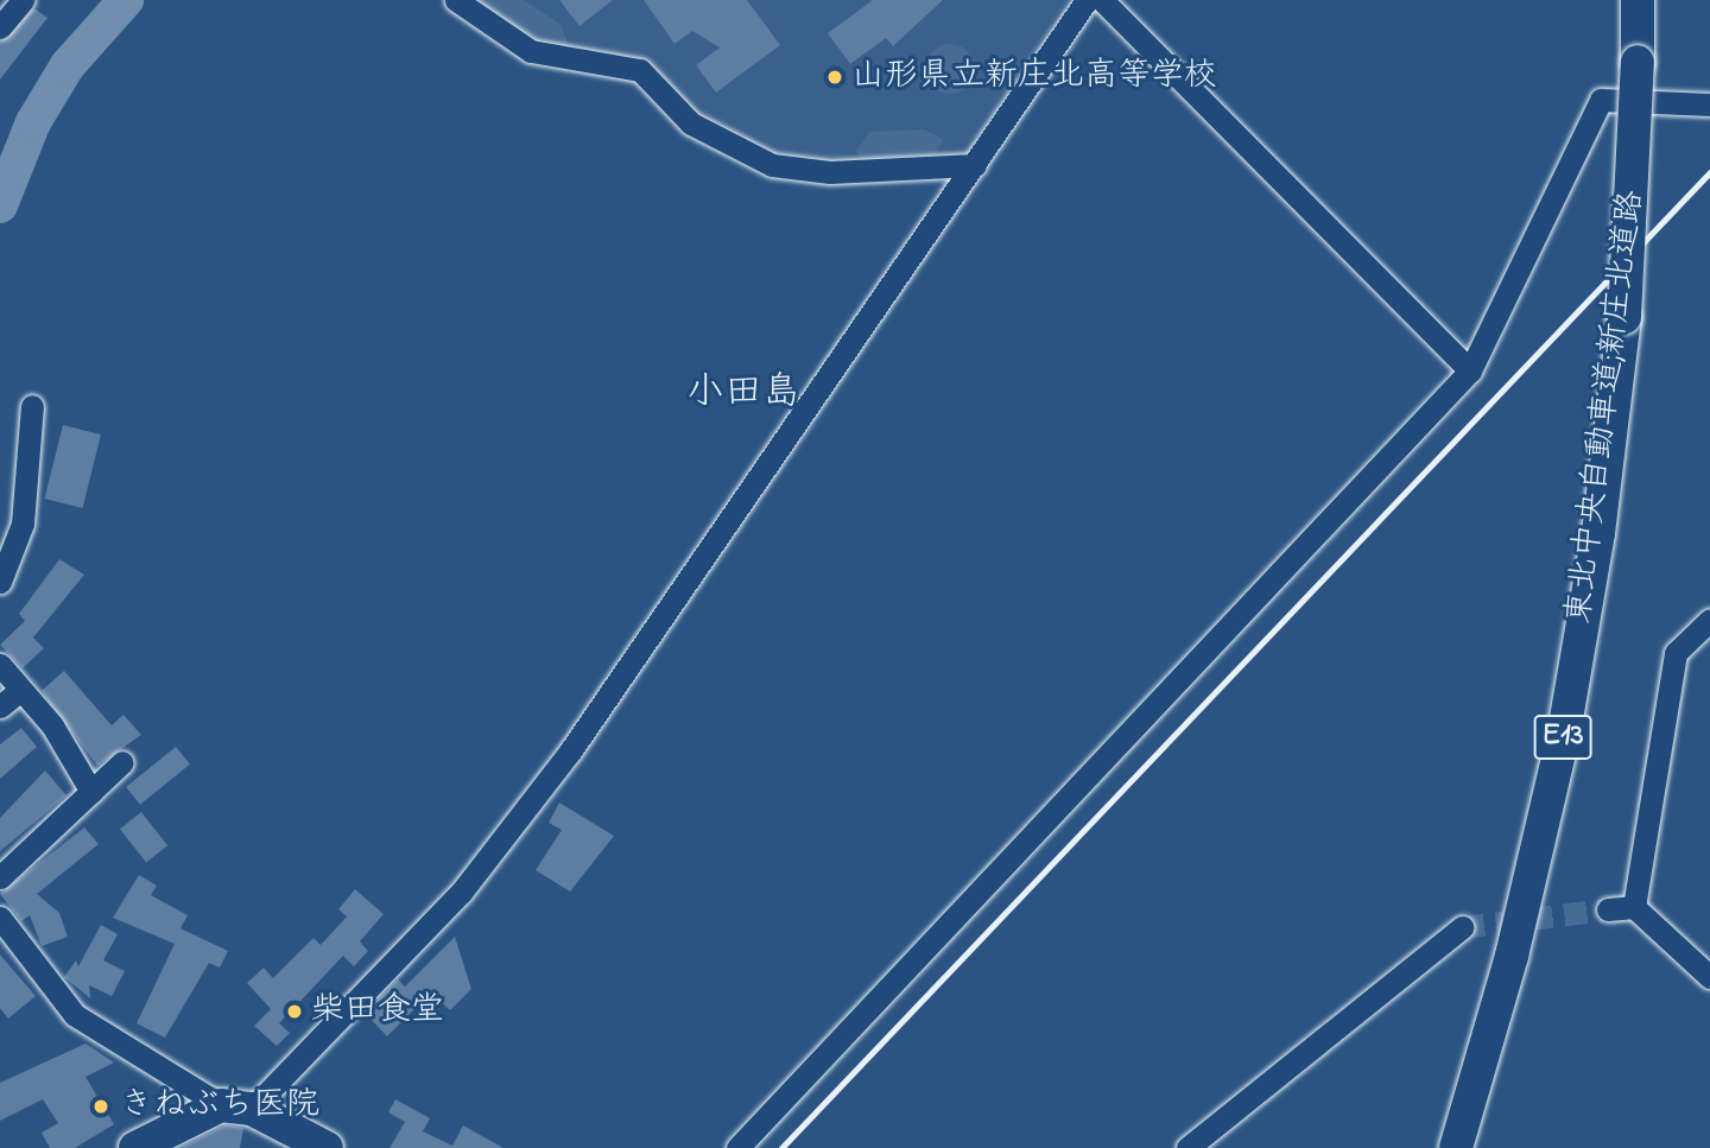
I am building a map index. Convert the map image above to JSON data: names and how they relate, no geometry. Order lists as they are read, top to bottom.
{
  "streets": {
    "highway": ["東北中央自動車道;新庄北道路", "E13"]
  },
  "districts": ["小田島"],
  "places": ["山形県立新庄北高等学校", "柴田食堂", "きねぶち医院"]
}
